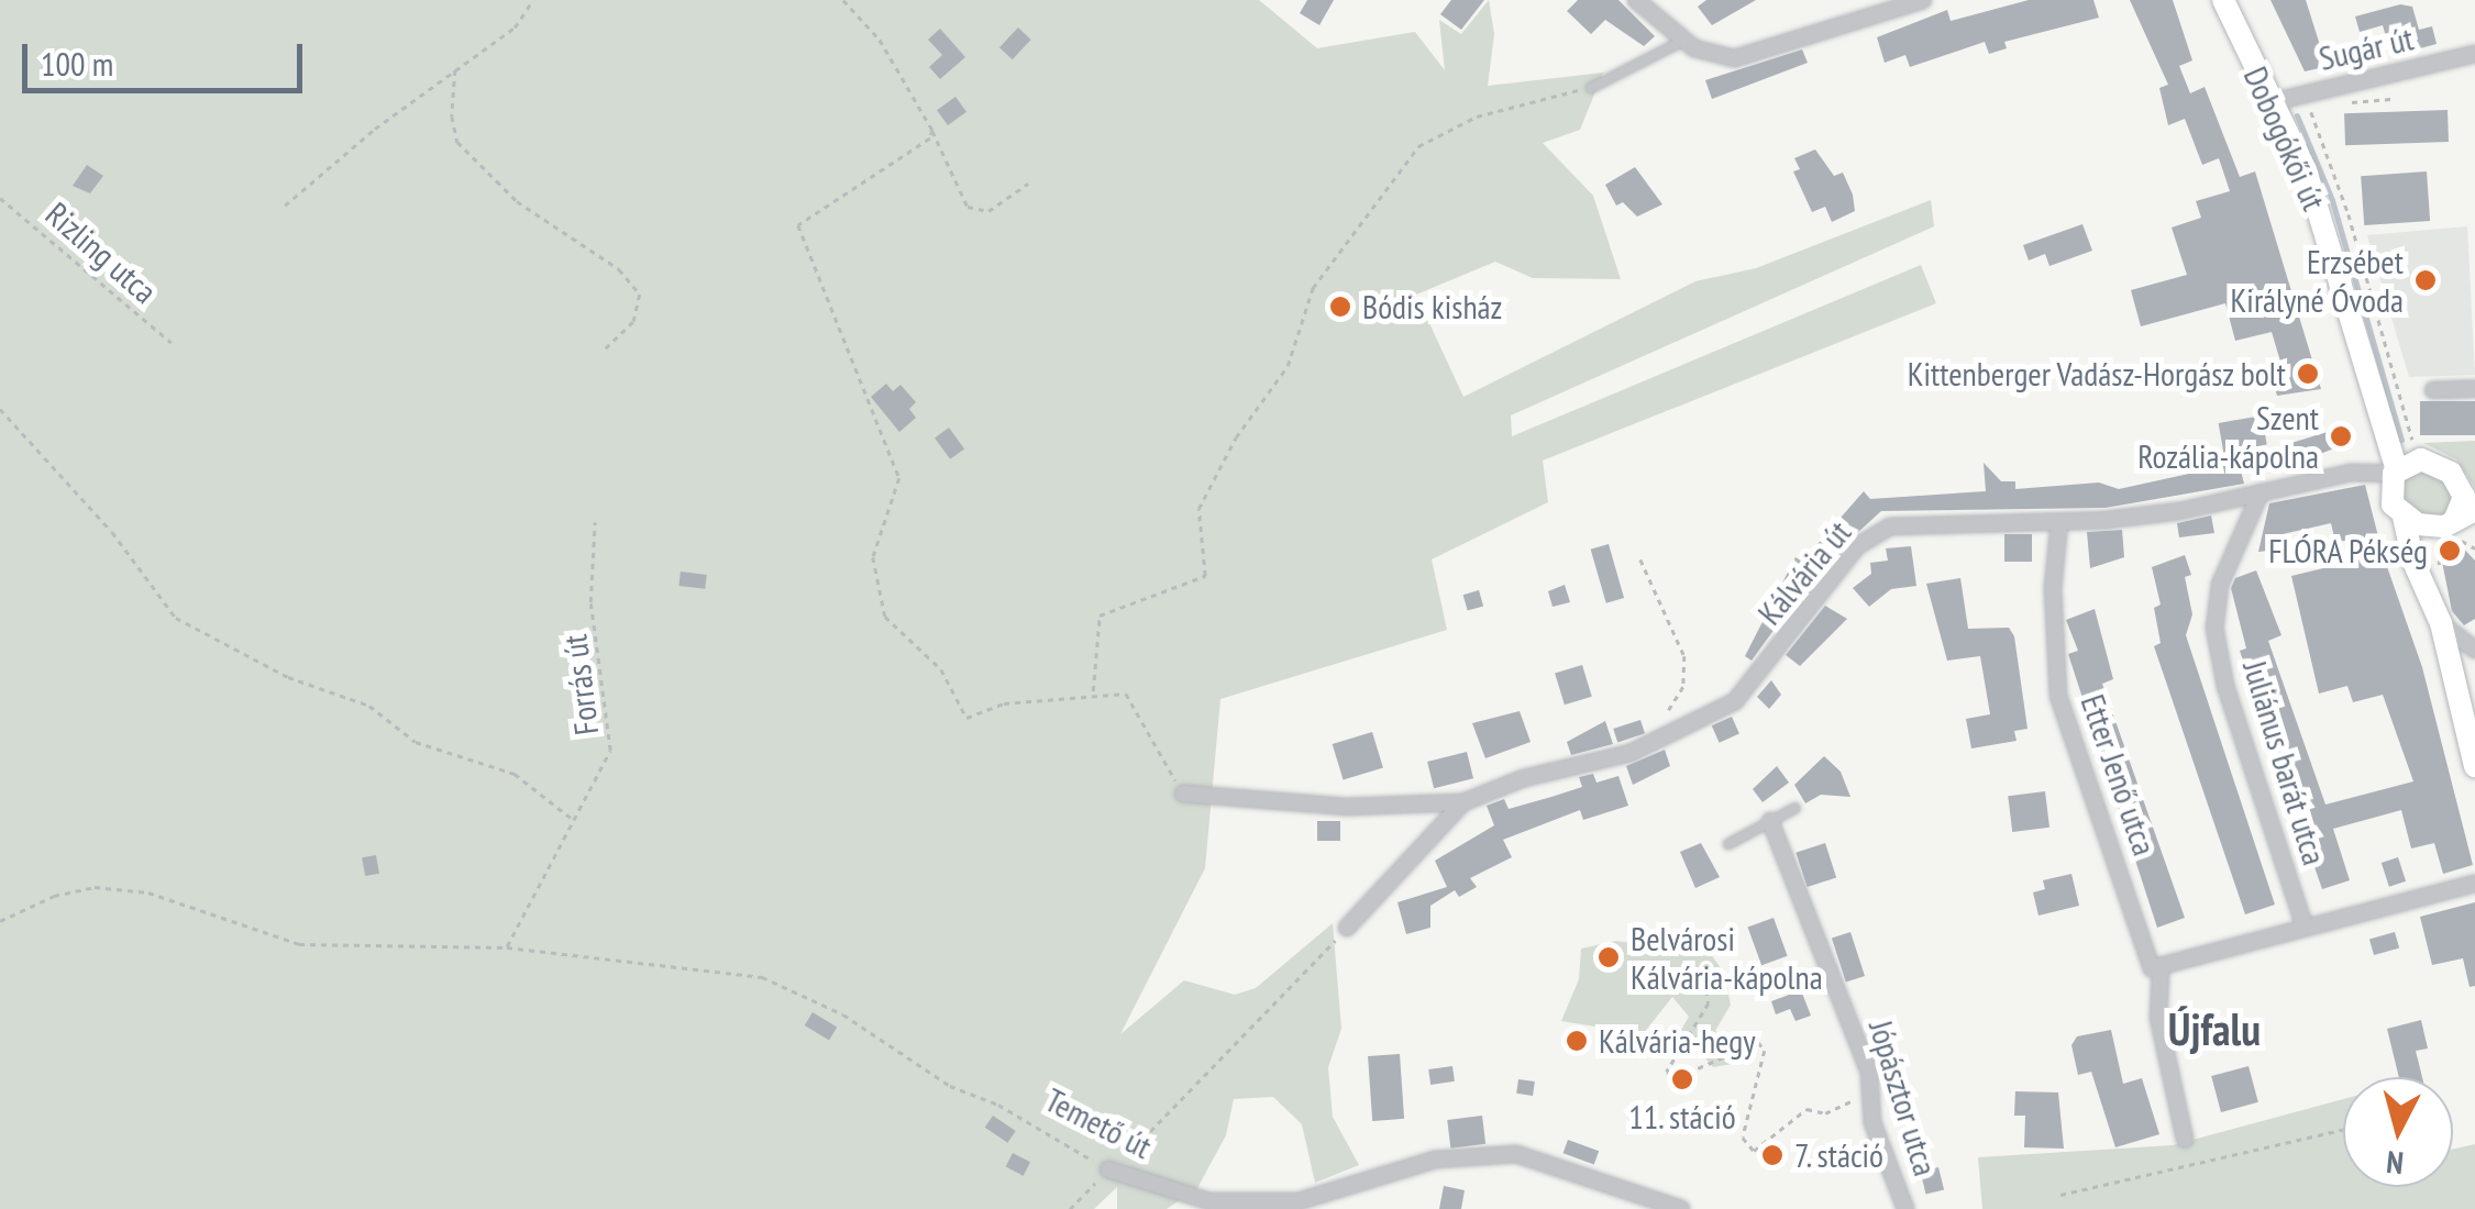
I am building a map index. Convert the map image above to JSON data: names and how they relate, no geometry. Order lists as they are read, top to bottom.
{
  "streets": {
    "main road": ["Dobogókői út"],
    "street": [
      "Sugár út",
      "Kálvária út",
      "Juliánus barát utca",
      "Etter Jenő utca",
      "Jópásztor utca",
      "Temető út"
    ],
    "path": ["Rizling utca", "Forrás út"]
  },
  "crossings": [
    ["Sugár út", "Dobogókői út"],
    ["Dobogókői út", "Kálvária út"],
    ["Kálvária út", "Juliánus barát utca"],
    ["Kálvária út", "Etter Jenő utca"],
    ["Forrás út", "Temető út"]
  ],
  "districts": ["Újfalu"],
  "places": [
    "Erzsébet Királyné Óvoda",
    "Bódis kisház",
    "Kittenberger Vadász-Horgász bolt",
    "Szent Rozália-kápolna",
    "FLÓRA Pékség",
    "Belvárosi Kálvária-kápolna",
    "Kálvária-hegy",
    "11. stáció",
    "7. stáció"
  ],
  "scale_bar": "100 m",
  "north": "bottom"
}
